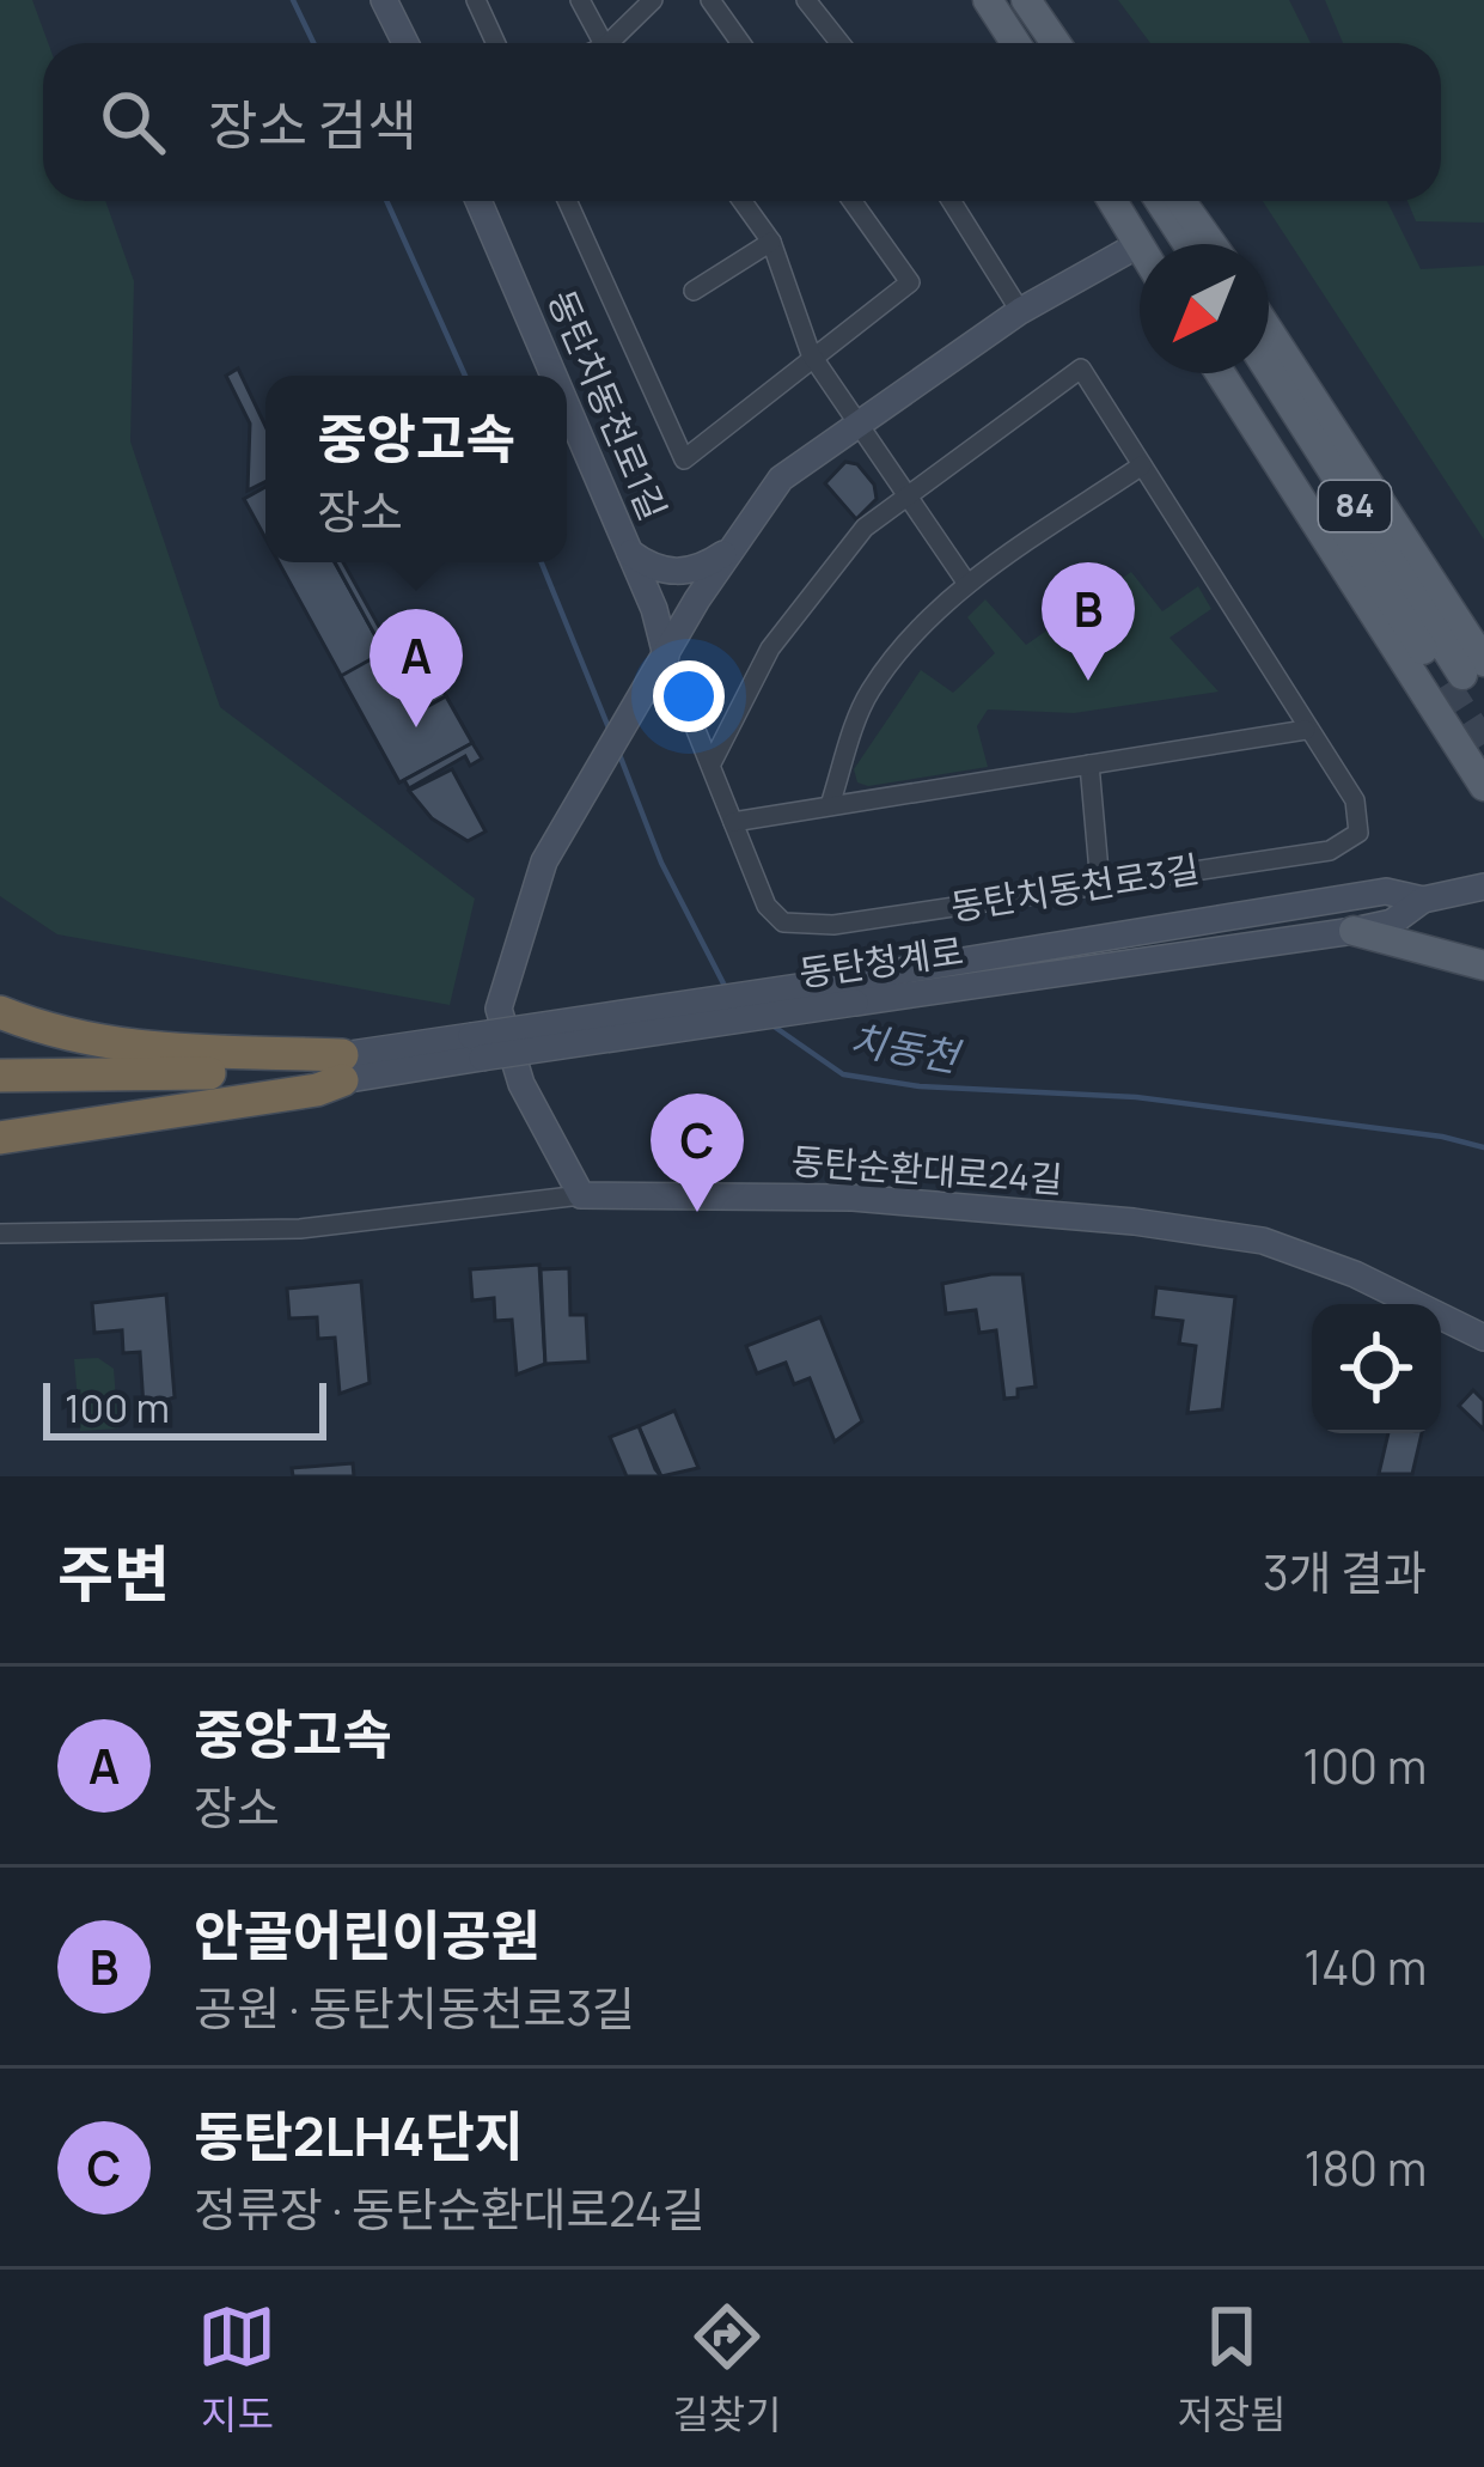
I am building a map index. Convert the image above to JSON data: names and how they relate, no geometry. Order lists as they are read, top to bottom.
{
  "streets": {
    "main road": ["84"],
    "street": [
      "동탄치동천로1길",
      "동탄치동천로3길",
      "동탄청계로",
      "동탄순환대로24길"
    ]
  },
  "crossings": [
    ["동탄치동천로1길", "동탄치동천로3길"]
  ],
  "water": ["치동천"],
  "scale_bar": "100 m",
  "north": "bottom left",
  "page": {
    "search": "장소 검색",
    "popup": ["중앙고속", "장소"],
    "pins": ["B", "A", "C"],
    "scale": "100 m",
    "heading": ["주변", "3개 결과"],
    "list": [
      {
        "mark": "A",
        "name": "중앙고속",
        "note": "장소",
        "value": "100 m"
      },
      {
        "mark": "B",
        "name": "안골어린이공원",
        "note": "공원 · 동탄치동천로3길",
        "value": "140 m"
      },
      {
        "mark": "C",
        "name": "동탄2LH4단지",
        "note": "정류장 · 동탄순환대로24길",
        "value": "180 m"
      }
    ],
    "nav": ["지도", "길찾기", "저장됨"]
  }
}
